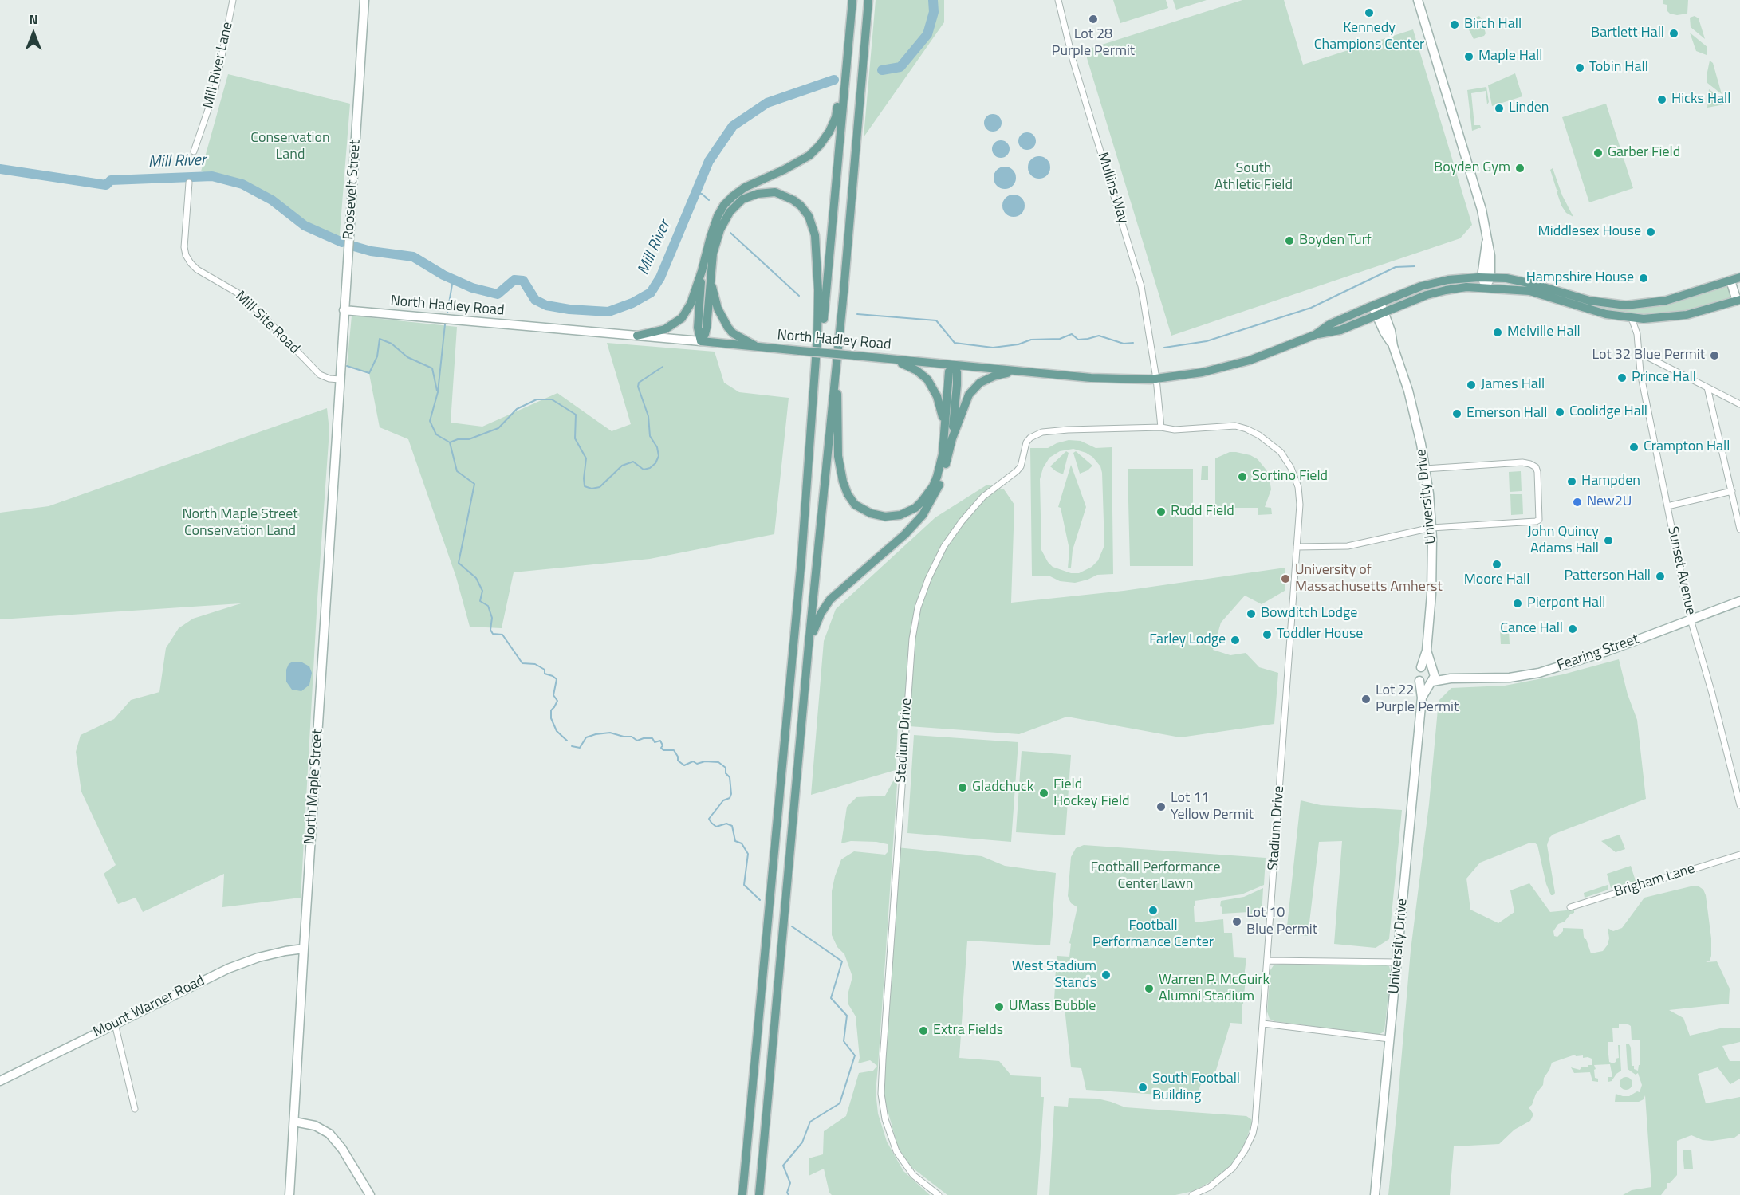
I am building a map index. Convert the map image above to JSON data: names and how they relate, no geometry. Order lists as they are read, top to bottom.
{
  "streets": {
    "main road": [
      "Roosevelt Street",
      "North Hadley Road",
      "University Drive",
      "Fearing Street",
      "North Maple Street",
      "Mount Warner Road"
    ],
    "street": [
      "Mill River Lane",
      "Mullins Way",
      "Mill Site Road",
      "Sunset Avenue",
      "Stadium Drive",
      "Brigham Lane"
    ]
  },
  "crossings": [
    ["Mullins Way", "North Hadley Road"],
    ["Roosevelt Street", "North Hadley Road"],
    ["Roosevelt Street", "Mill Site Road"],
    ["Roosevelt Street", "North Maple Street"],
    ["North Hadley Road", "University Drive"],
    ["Mill Site Road", "North Maple Street"],
    ["University Drive", "Fearing Street"],
    ["Sunset Avenue", "Fearing Street"],
    ["North Maple Street", "Mount Warner Road"]
  ],
  "water": ["Mill River"],
  "parks": [
    "Conservation Land",
    "South Athletic Field",
    "North Maple Street Conservation Land",
    "Football Performance Center Lawn"
  ],
  "places": [
    "Kennedy Champions Center",
    "Lot 28 Purple Permit",
    "Birch Hall",
    "Bartlett Hall",
    "Maple Hall",
    "Tobin Hall",
    "Hicks Hall",
    "Linden",
    "Garber Field",
    "Boyden Gym",
    "Middlesex House",
    "Boyden Turf",
    "Hampshire House",
    "Melville Hall",
    "Lot 32 Blue Permit",
    "Prince Hall",
    "James Hall",
    "Coolidge Hall",
    "Emerson Hall",
    "Crampton Hall",
    "Sortino Field",
    "Hampden",
    "New2U",
    "Rudd Field",
    "John Quincy Adams Hall",
    "Moore Hall",
    "Patterson Hall",
    "University of Massachusetts Amherst",
    "Pierpont Hall",
    "Bowditch Lodge",
    "Cance Hall",
    "Toddler House",
    "Farley Lodge",
    "Lot 22 Purple Permit",
    "Gladchuck",
    "Field Hockey Field",
    "Lot 11 Yellow Permit",
    "Football Performance Center",
    "Lot 10 Blue Permit",
    "West Stadium Stands",
    "Warren P. McGuirk Alumni Stadium",
    "UMass Bubble",
    "Extra Fields",
    "South Football Building"
  ],
  "north": "top"
}
